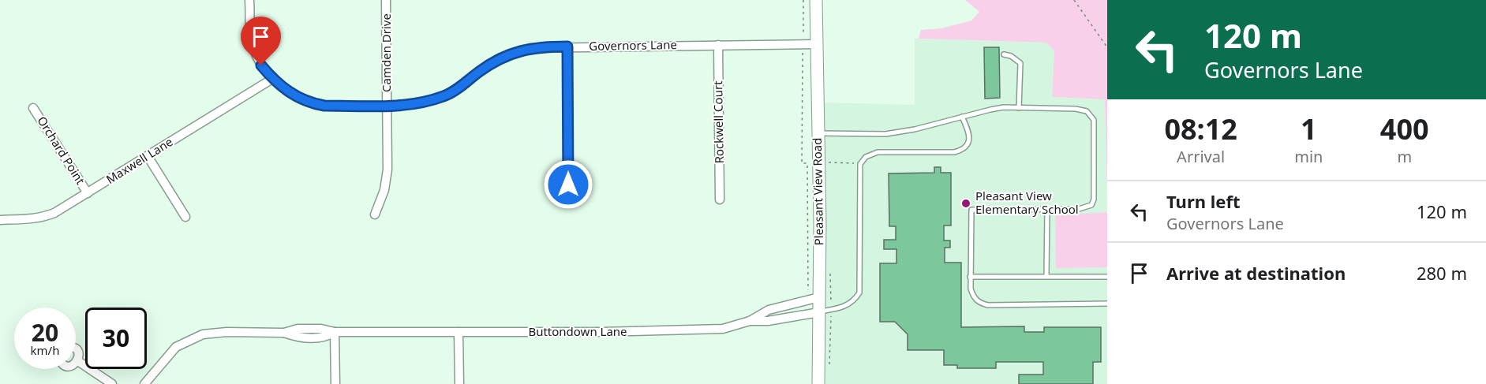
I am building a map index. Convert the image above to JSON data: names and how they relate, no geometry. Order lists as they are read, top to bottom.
{
  "streets": {
    "main road": ["Pleasant View Road"],
    "street": [
      "Governors Lane",
      "Camden Drive",
      "Rockwell Court",
      "Orchard Point",
      "Maxwell Lane",
      "Buttondown Lane"
    ]
  },
  "crossings": [
    ["Governors Lane", "Camden Drive"],
    ["Governors Lane", "Rockwell Court"],
    ["Governors Lane", "Maxwell Lane"],
    ["Governors Lane", "Pleasant View Road"],
    ["Orchard Point", "Maxwell Lane"],
    ["Pleasant View Road", "Buttondown Lane"]
  ],
  "places": ["Pleasant View Elementary School"],
  "page": {
    "turn": ["120 m", "Governors Lane"],
    "eta": [
      "08:12",
      "Arrival",
      "1",
      "min",
      "400",
      "m"
    ],
    "list": [
      {
        "name": "Turn left",
        "note": "Governors Lane",
        "value": "120 m"
      },
      {
        "name": "Arrive at destination",
        "value": "280 m"
      }
    ],
    "speed": "20 km/h",
    "limit": "30"
  }
}
